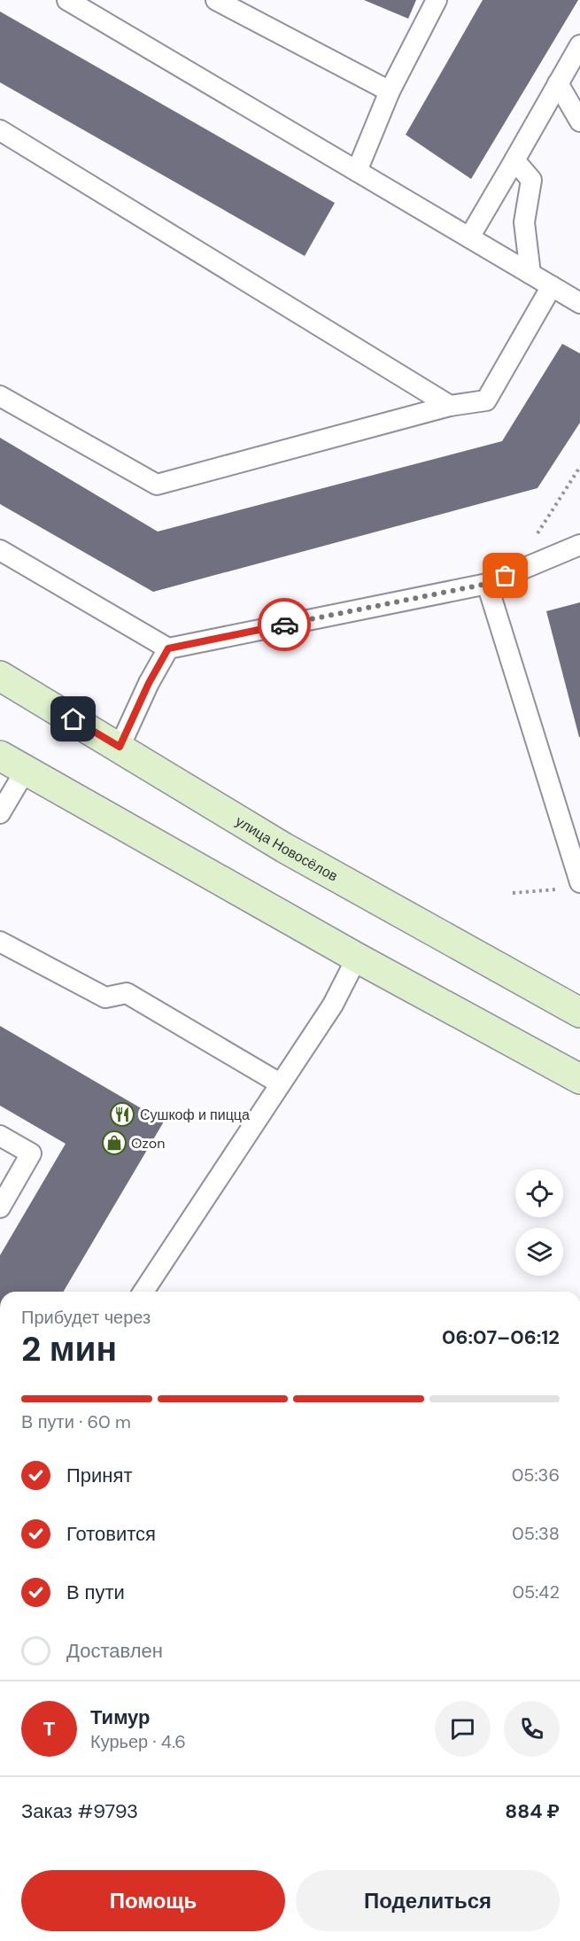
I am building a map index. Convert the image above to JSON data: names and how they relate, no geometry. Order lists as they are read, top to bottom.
{
  "streets": {
    "main road": ["улица Новосёлов"]
  },
  "places": {
    "restaurant": ["Сушкоф и пицца"],
    "shop": ["Ozon"]
  },
  "page": {
    "heading": ["2 мин", "Прибудет через", "06:07–06:12"],
    "panel": [
      "Тимур",
      "Курьер · 4.6",
      "Заказ #9793",
      "884 ₽"
    ],
    "bar": "В пути · 60 m",
    "list": [
      ["Принят", "05:36"],
      ["Готовится", "05:38"],
      ["В пути", "05:42"],
      "Доставлен"
    ],
    "round": "Т",
    "buttons": ["Помощь", "Поделиться"]
  }
}
